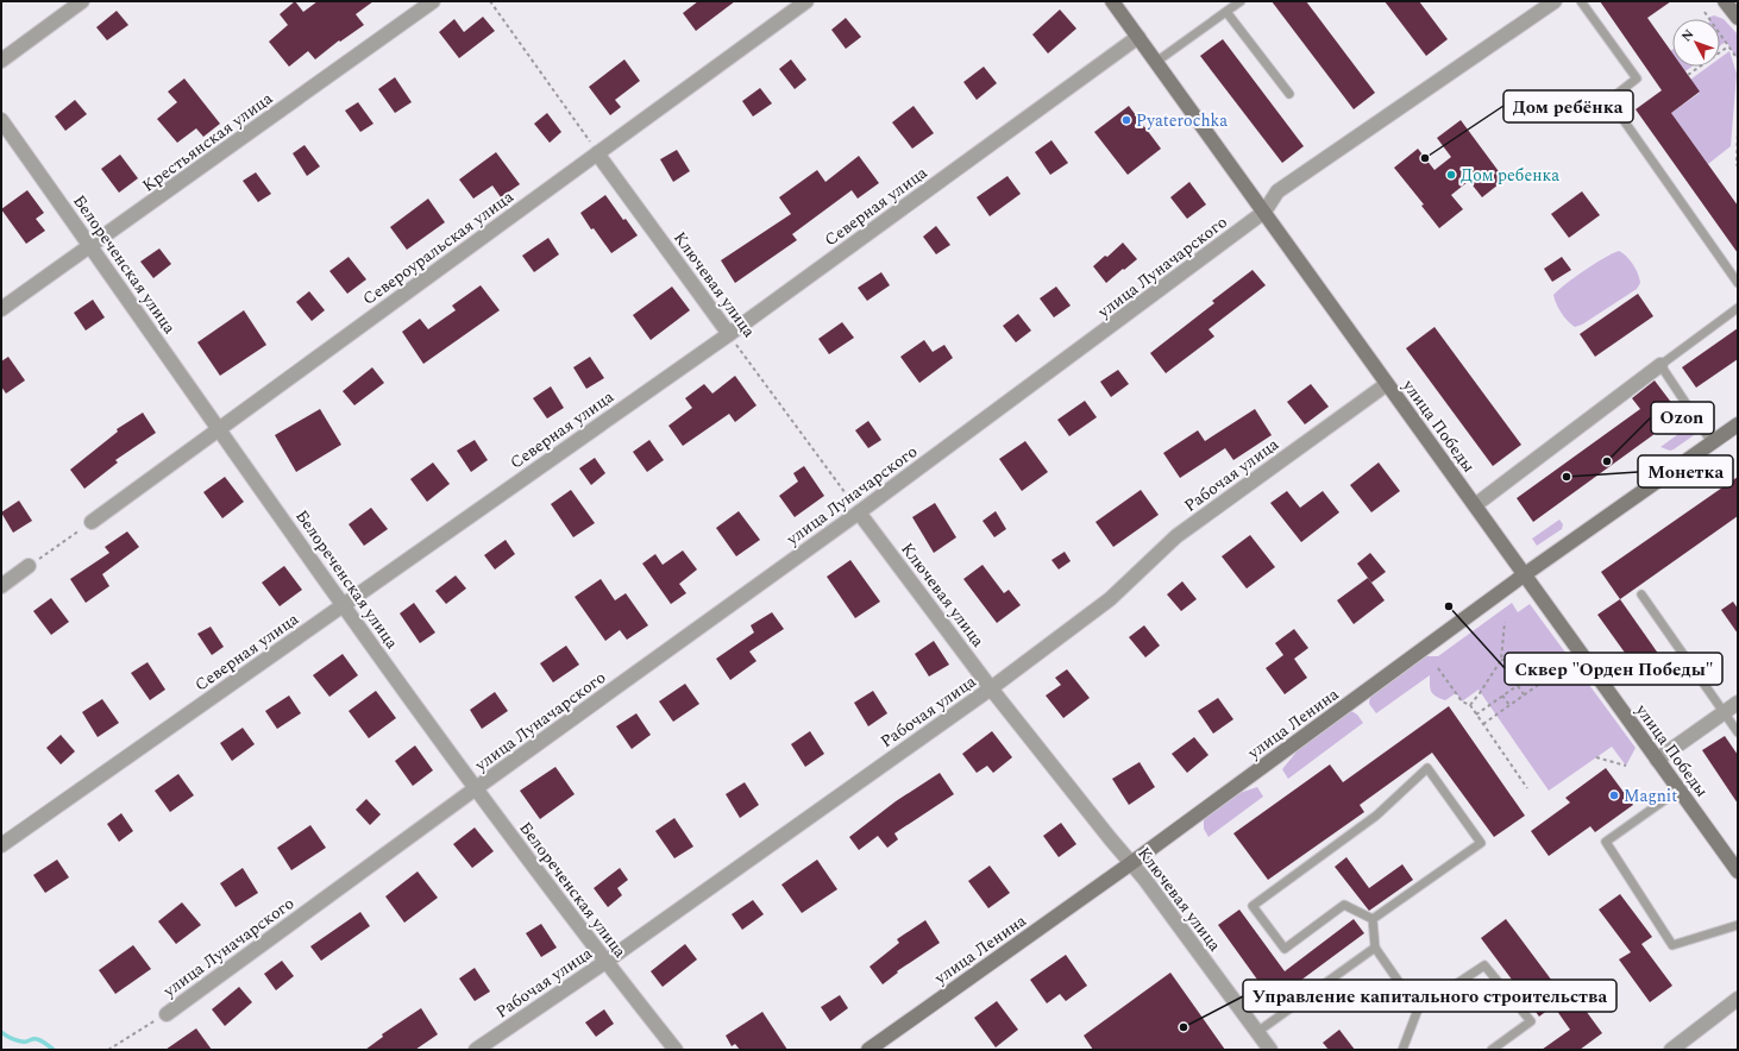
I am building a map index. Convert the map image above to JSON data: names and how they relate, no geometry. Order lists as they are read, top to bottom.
{
  "streets": {
    "main road": ["улица Победы", "улица Ленина"],
    "street": [
      "Крестьянская улица",
      "Северная улица",
      "Североуральская улица",
      "Белореченская улица",
      "улица Луначарского",
      "Ключевая улица",
      "Рабочая улица"
    ]
  },
  "crossings": [
    ["Крестьянская улица", "Белореченская улица"],
    ["Северная улица", "Белореченская улица"],
    ["Северная улица", "Ключевая улица"],
    ["Северная улица", "улица Победы"],
    ["Североуральская улица", "Белореченская улица"],
    ["Североуральская улица", "Ключевая улица"],
    ["Белореченская улица", "улица Луначарского"],
    ["Белореченская улица", "Рабочая улица"],
    ["улица Луначарского", "Ключевая улица"],
    ["улица Луначарского", "улица Победы"],
    ["Ключевая улица", "Рабочая улица"],
    ["Ключевая улица", "улица Ленина"],
    ["улица Победы", "Рабочая улица"],
    ["улица Победы", "улица Ленина"]
  ],
  "places": [
    "Pyaterochka",
    "Дом ребёнка",
    "Дом ребенка",
    "Ozon",
    "Монетка",
    "Сквер \"Орден Победы\"",
    "Magnit",
    "Управление капитального строительства"
  ],
  "north": "top left"
}
